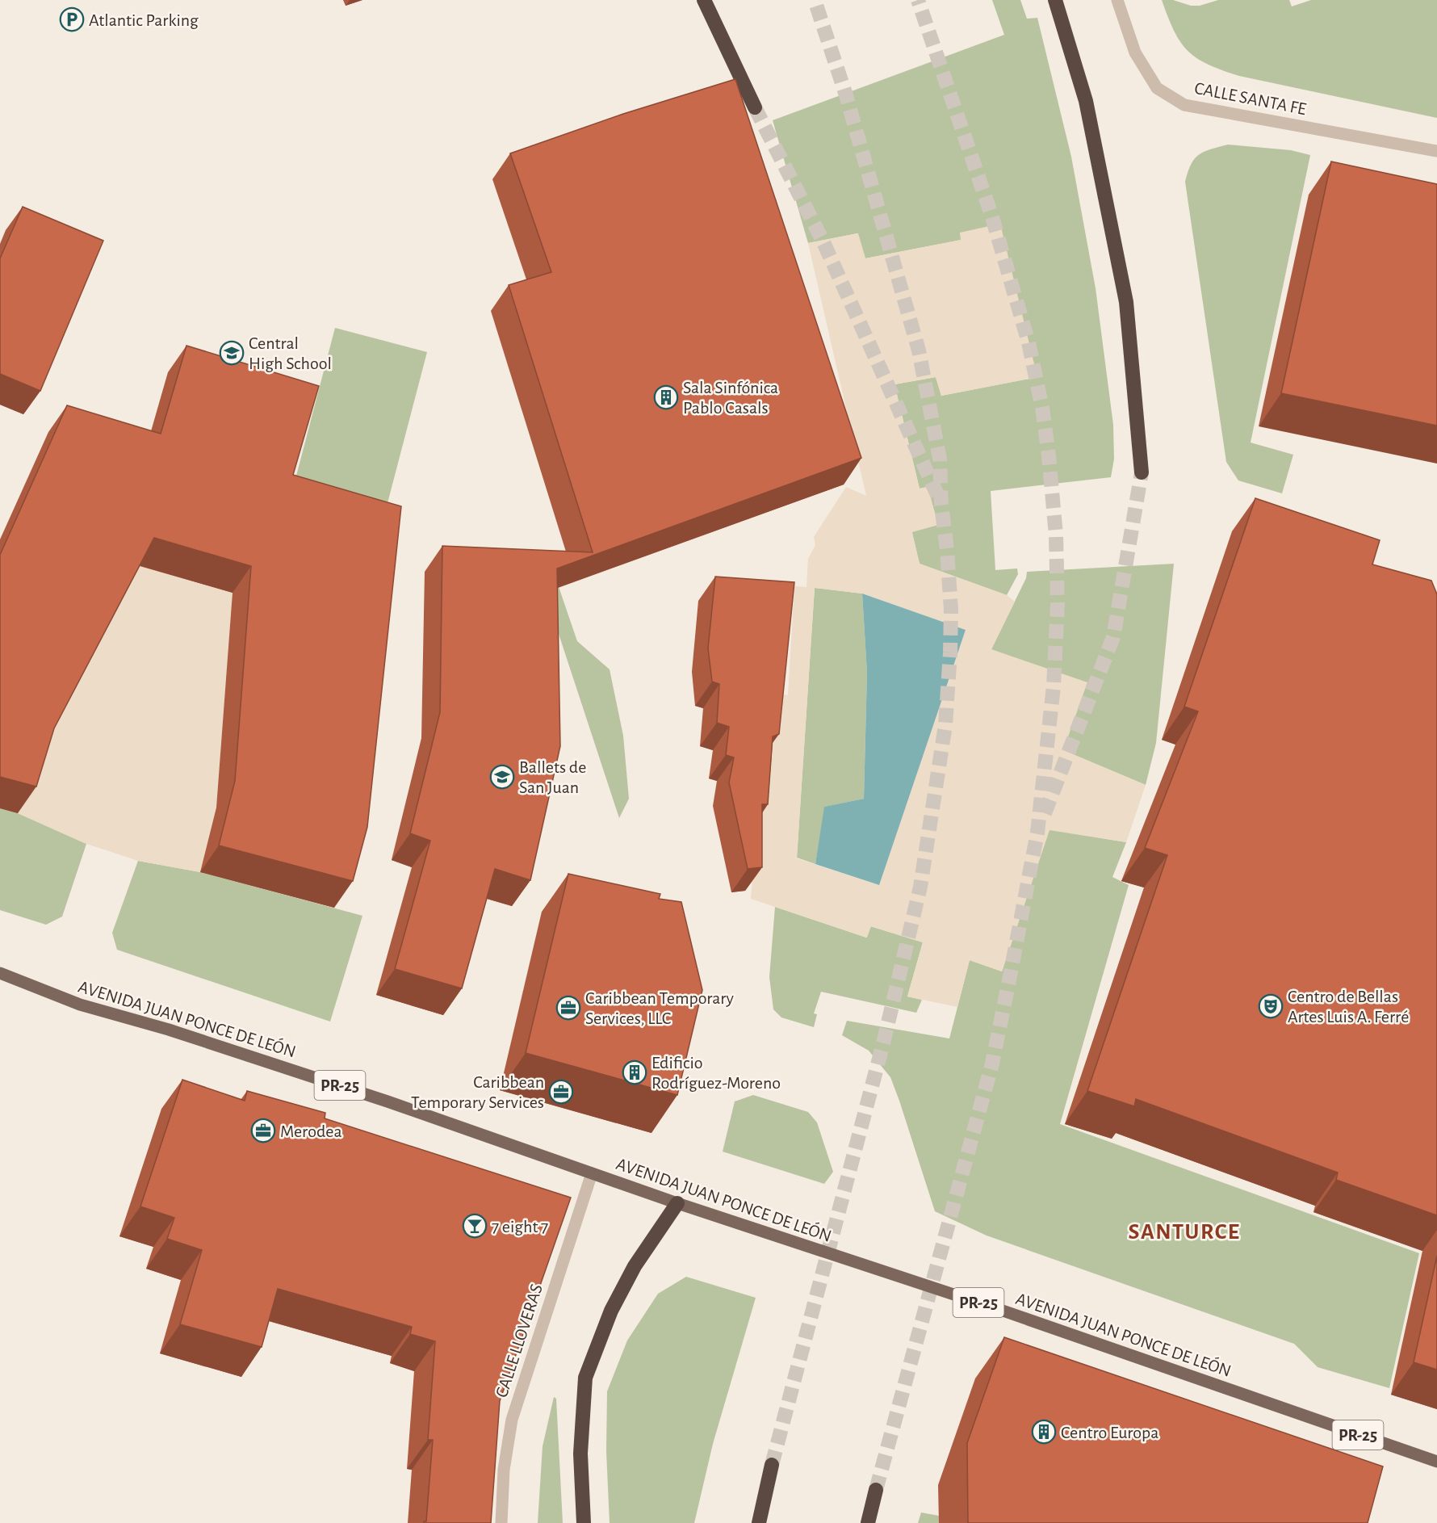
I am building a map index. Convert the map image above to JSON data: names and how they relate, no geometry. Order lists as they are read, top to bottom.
{
  "streets": {
    "main road": ["AVENIDA JUAN PONCE DE LEÓN", "PR-25"],
    "street": ["CALLE SANTA FE", "CALLE LLOVERAS"]
  },
  "crossings": [
    ["AVENIDA JUAN PONCE DE LEÓN", "CALLE LLOVERAS"]
  ],
  "districts": ["SANTURCE"],
  "places": {
    "parking": ["Atlantic Parking"],
    "school or university": ["Central High School", "Ballets de San Juan"],
    "building": ["Sala Sinfónica Pablo Casals", "Edificio Rodríguez-Moreno", "Centro Europa"],
    "theatre": ["Centro de Bellas Artes Luis A. Ferré"],
    "office": ["Caribbean Temporary Services, LLC", "Caribbean Temporary Services", "Merodea"],
    "bar": ["7 eight 7"]
  }
}
